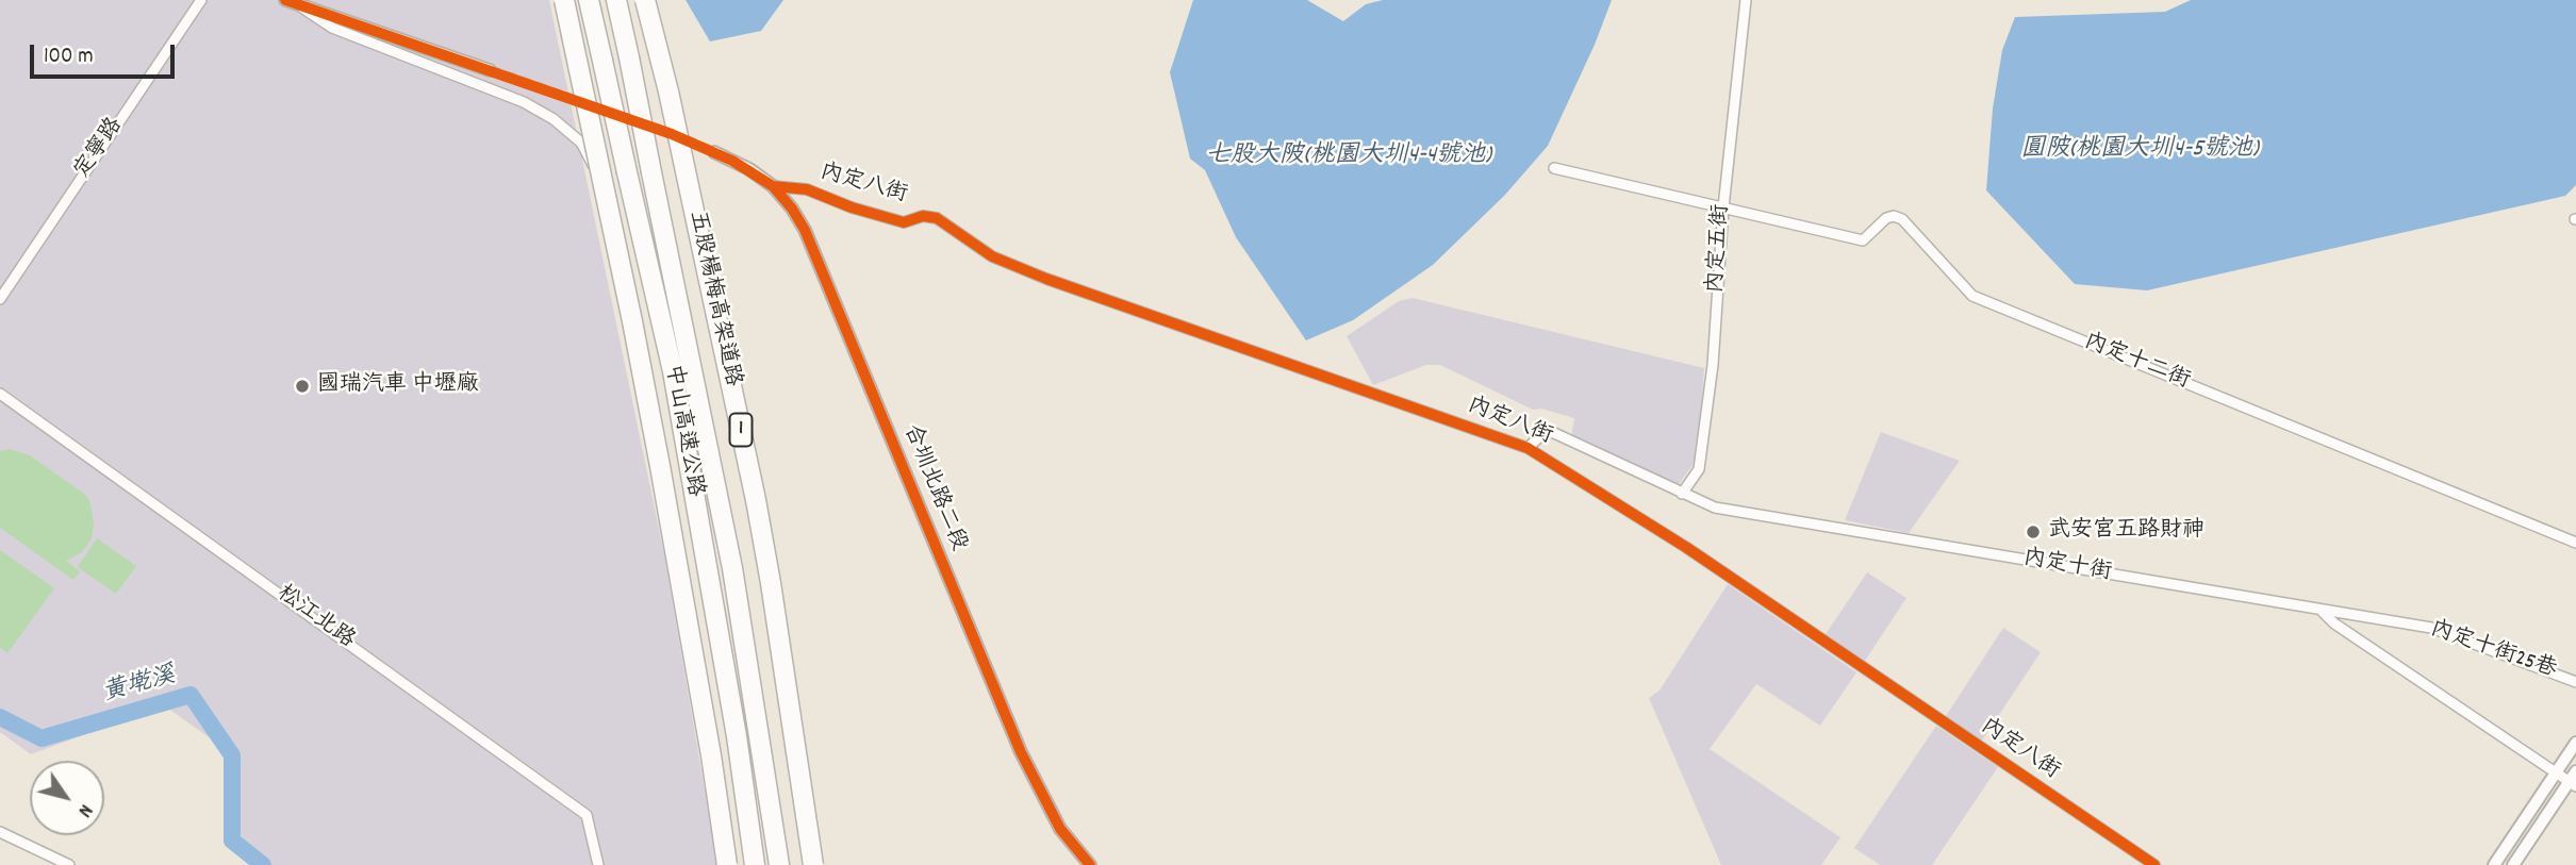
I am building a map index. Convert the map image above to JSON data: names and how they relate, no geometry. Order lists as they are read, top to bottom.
{
  "streets": {
    "highway": ["五股楊梅高架道路", "1", "中山高速公路"],
    "street": [
      "定寧路",
      "內定八街",
      "內定五街",
      "內定十二街",
      "合圳北路二段",
      "內定十街",
      "松江北路",
      "內定十街25巷"
    ]
  },
  "crossings": [
    ["內定八街", "合圳北路二段"],
    ["內定八街", "內定十街"],
    ["內定五街", "內定十二街"],
    ["內定五街", "內定十街"],
    ["內定十街", "內定十街25巷"]
  ],
  "water": ["圓陂(桃園大圳4-5號池)", "七股大陂(桃園大圳4-4號池)", "黃墘溪"],
  "places": ["國瑞汽車 中壢廠", "武安宮五路財神"],
  "scale_bar": "100 m",
  "north": "bottom right"
}
